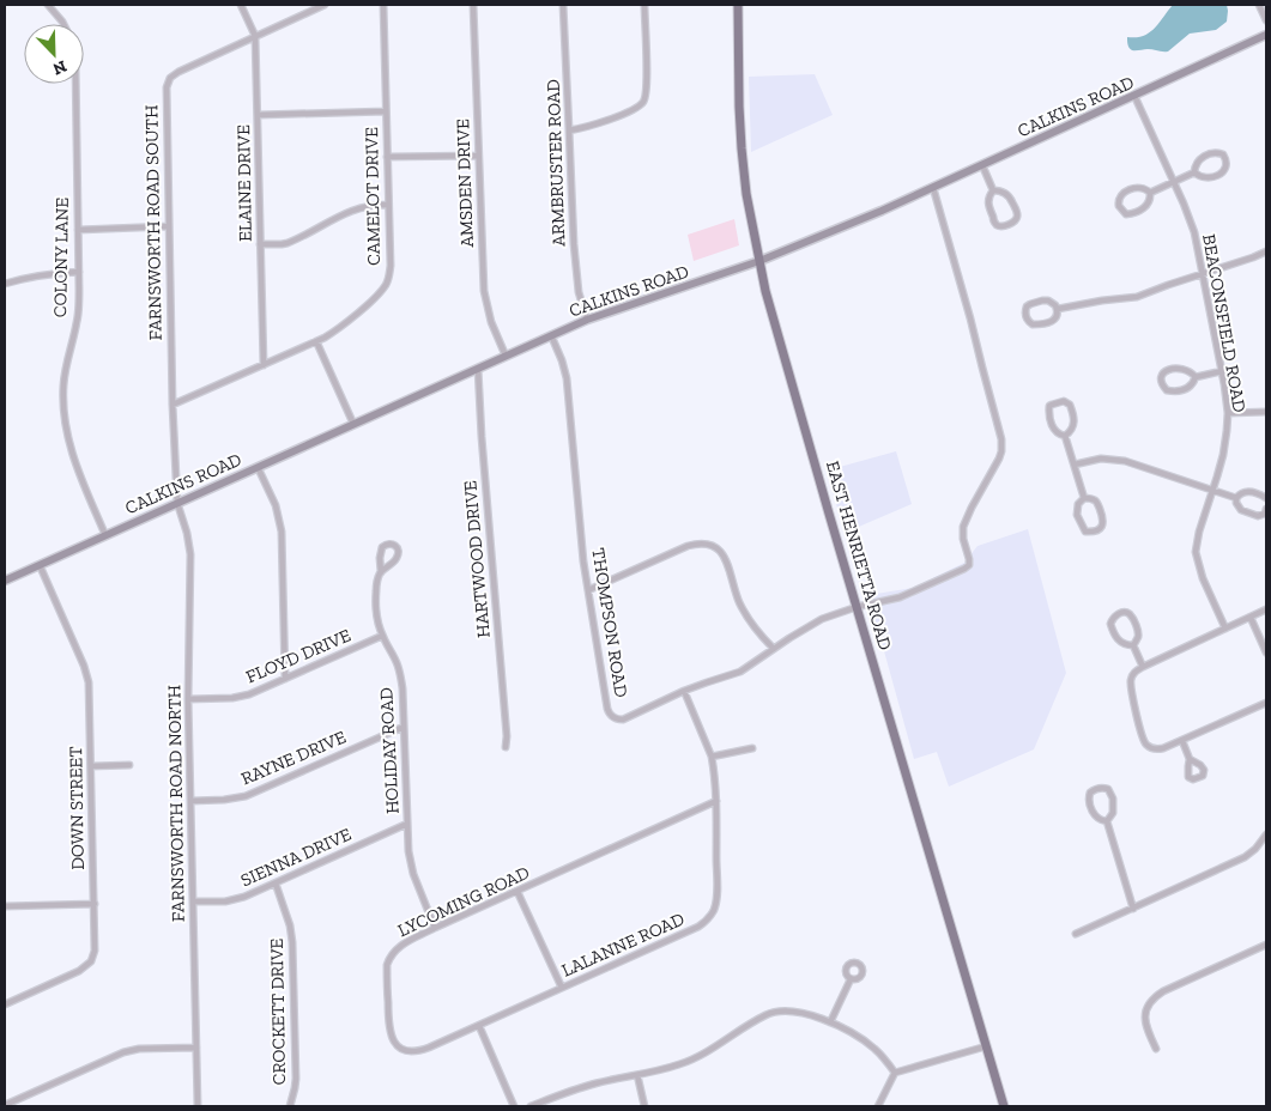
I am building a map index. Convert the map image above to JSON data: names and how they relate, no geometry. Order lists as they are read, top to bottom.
{
  "streets": {
    "main road": ["CALKINS ROAD", "EAST HENRIETTA ROAD"],
    "street": [
      "ARMBRUSTER ROAD",
      "ELAINE DRIVE",
      "AMSDEN DRIVE",
      "CAMELOT DRIVE",
      "FARNSWORTH ROAD SOUTH",
      "COLONY LANE",
      "BEACONSFIELD ROAD",
      "HARTWOOD DRIVE",
      "THOMPSON ROAD",
      "FLOYD DRIVE",
      "HOLIDAY ROAD",
      "RAYNE DRIVE",
      "FARNSWORTH ROAD NORTH",
      "DOWN STREET",
      "SIENNA DRIVE",
      "LYCOMING ROAD",
      "LALANNE ROAD",
      "CROCKETT DRIVE"
    ]
  },
  "crossings": [
    ["CALKINS ROAD", "ARMBRUSTER ROAD"],
    ["CALKINS ROAD", "AMSDEN DRIVE"],
    ["CALKINS ROAD", "FARNSWORTH ROAD SOUTH"],
    ["CALKINS ROAD", "COLONY LANE"],
    ["CALKINS ROAD", "BEACONSFIELD ROAD"],
    ["CALKINS ROAD", "EAST HENRIETTA ROAD"],
    ["CALKINS ROAD", "HARTWOOD DRIVE"],
    ["CALKINS ROAD", "THOMPSON ROAD"],
    ["CALKINS ROAD", "FARNSWORTH ROAD NORTH"],
    ["CALKINS ROAD", "DOWN STREET"],
    ["ELAINE DRIVE", "CAMELOT DRIVE"],
    ["ELAINE DRIVE", "FARNSWORTH ROAD SOUTH"],
    ["CAMELOT DRIVE", "FARNSWORTH ROAD SOUTH"],
    ["FARNSWORTH ROAD SOUTH", "FARNSWORTH ROAD NORTH"],
    ["EAST HENRIETTA ROAD", "THOMPSON ROAD"],
    ["THOMPSON ROAD", "LALANNE ROAD"],
    ["FLOYD DRIVE", "HOLIDAY ROAD"],
    ["FLOYD DRIVE", "FARNSWORTH ROAD NORTH"],
    ["HOLIDAY ROAD", "RAYNE DRIVE"],
    ["HOLIDAY ROAD", "SIENNA DRIVE"],
    ["HOLIDAY ROAD", "LYCOMING ROAD"],
    ["RAYNE DRIVE", "FARNSWORTH ROAD NORTH"],
    ["FARNSWORTH ROAD NORTH", "SIENNA DRIVE"],
    ["SIENNA DRIVE", "CROCKETT DRIVE"],
    ["LYCOMING ROAD", "LALANNE ROAD"]
  ],
  "north": "bottom right"
}
